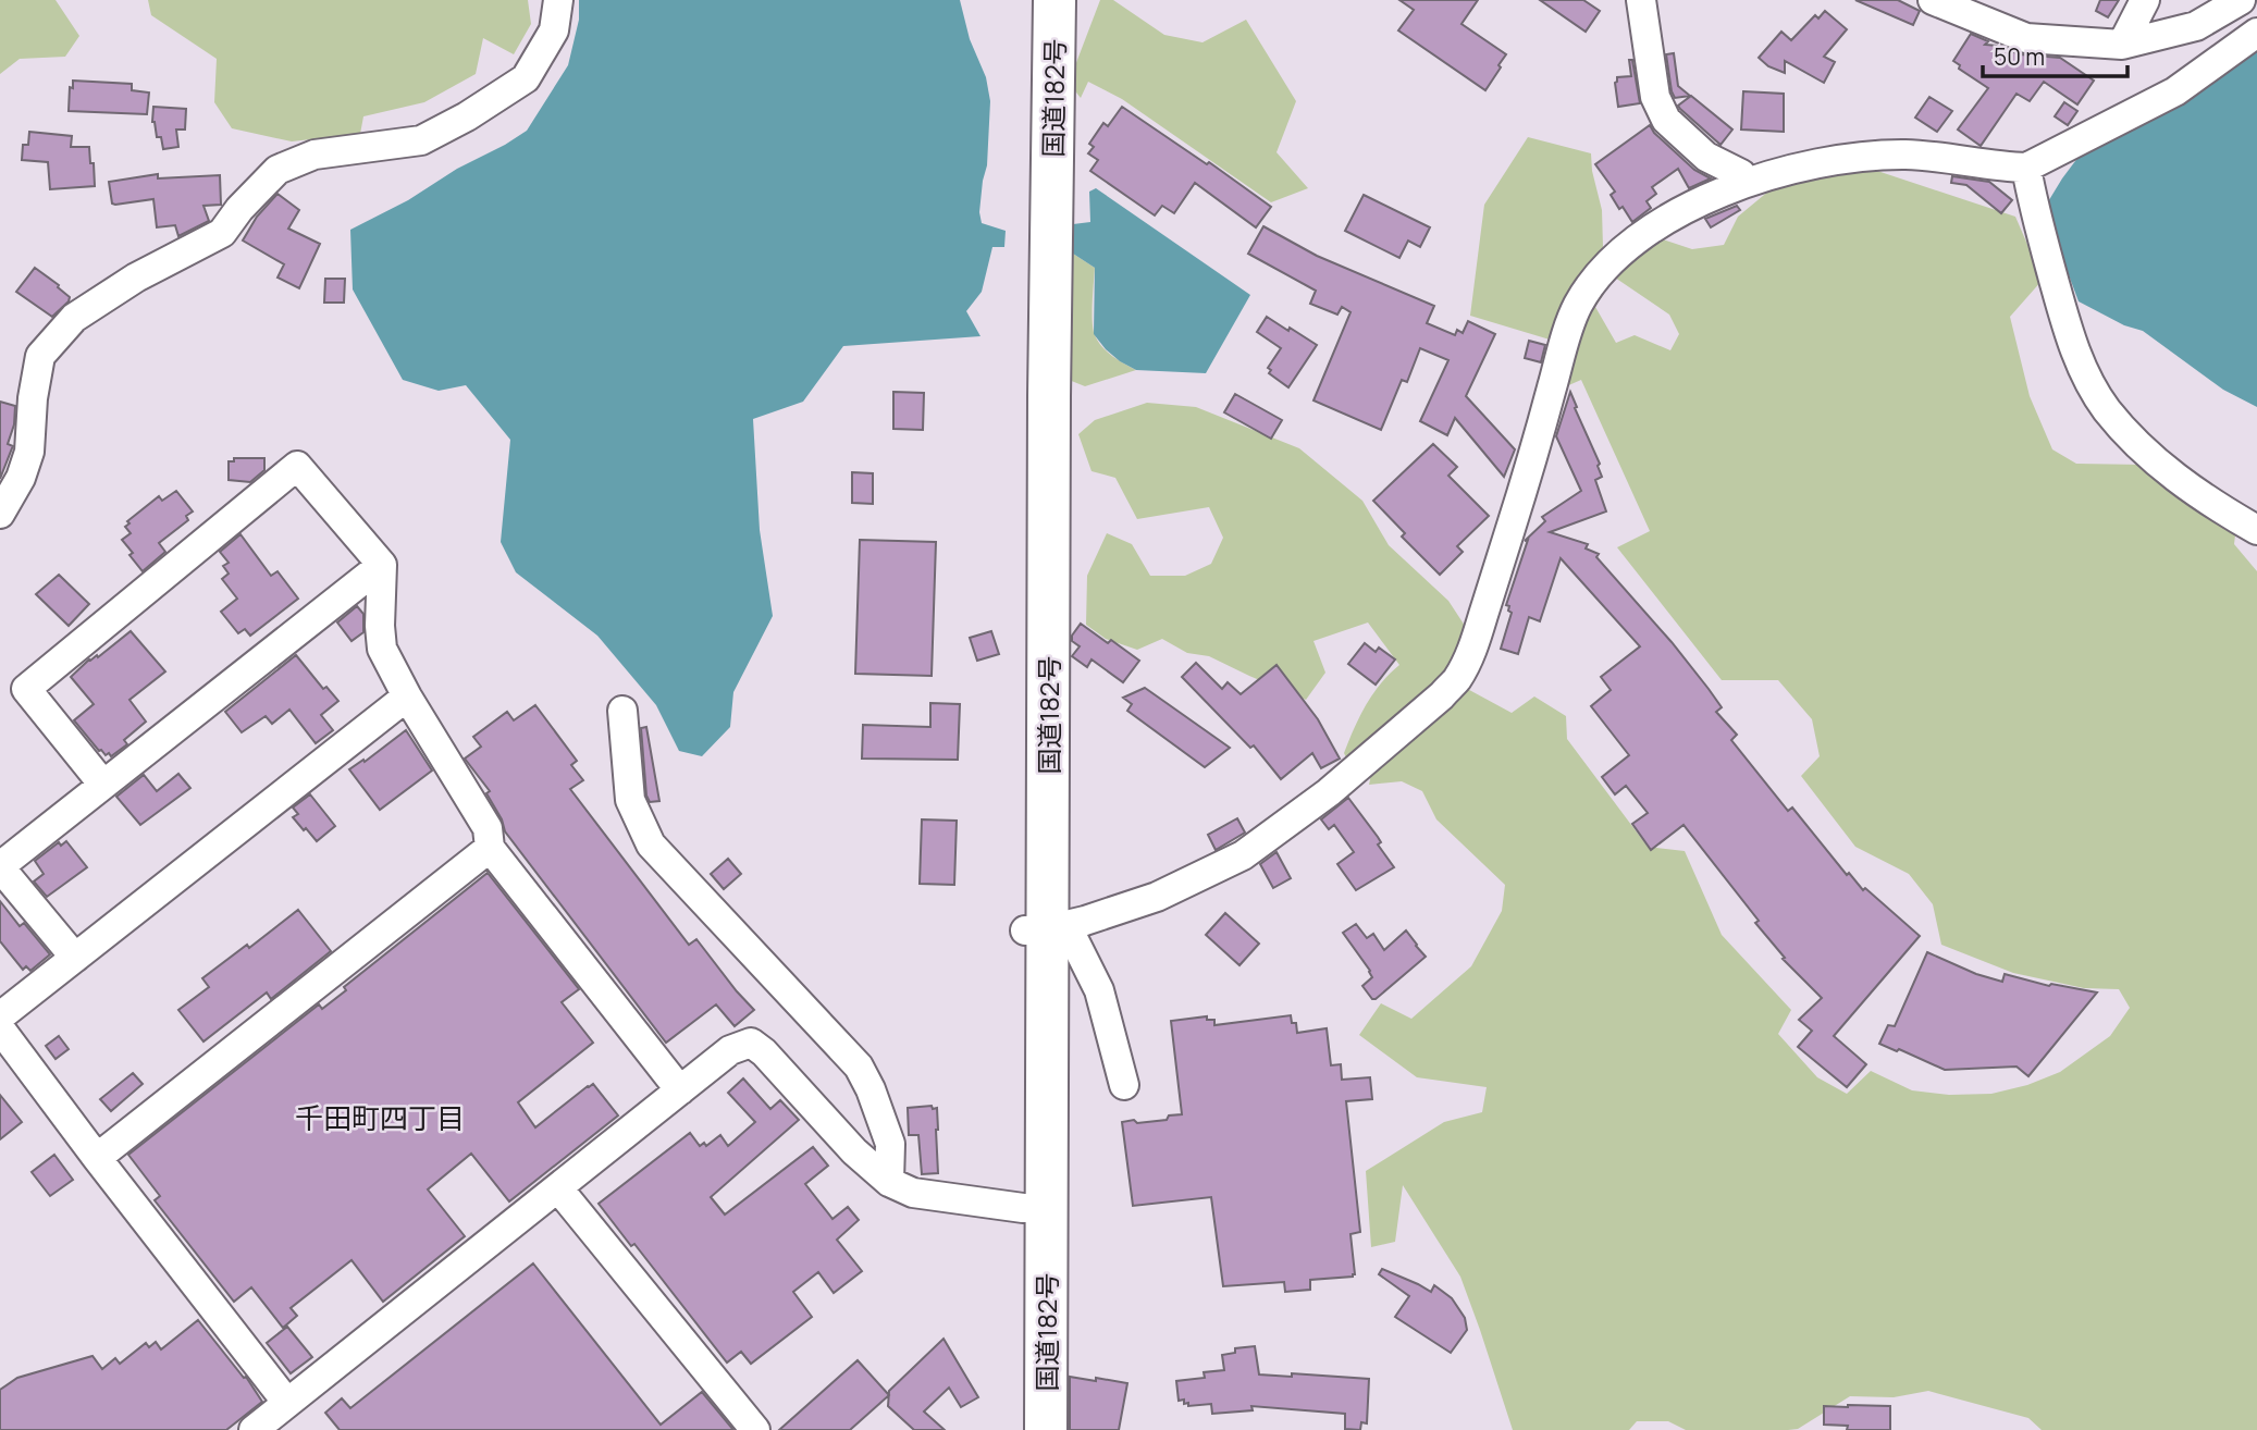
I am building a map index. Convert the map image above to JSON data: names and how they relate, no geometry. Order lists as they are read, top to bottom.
{
  "streets": {
    "highway": ["国道182号"]
  },
  "districts": ["千田町四丁目"],
  "scale_bar": "50 m"
}
